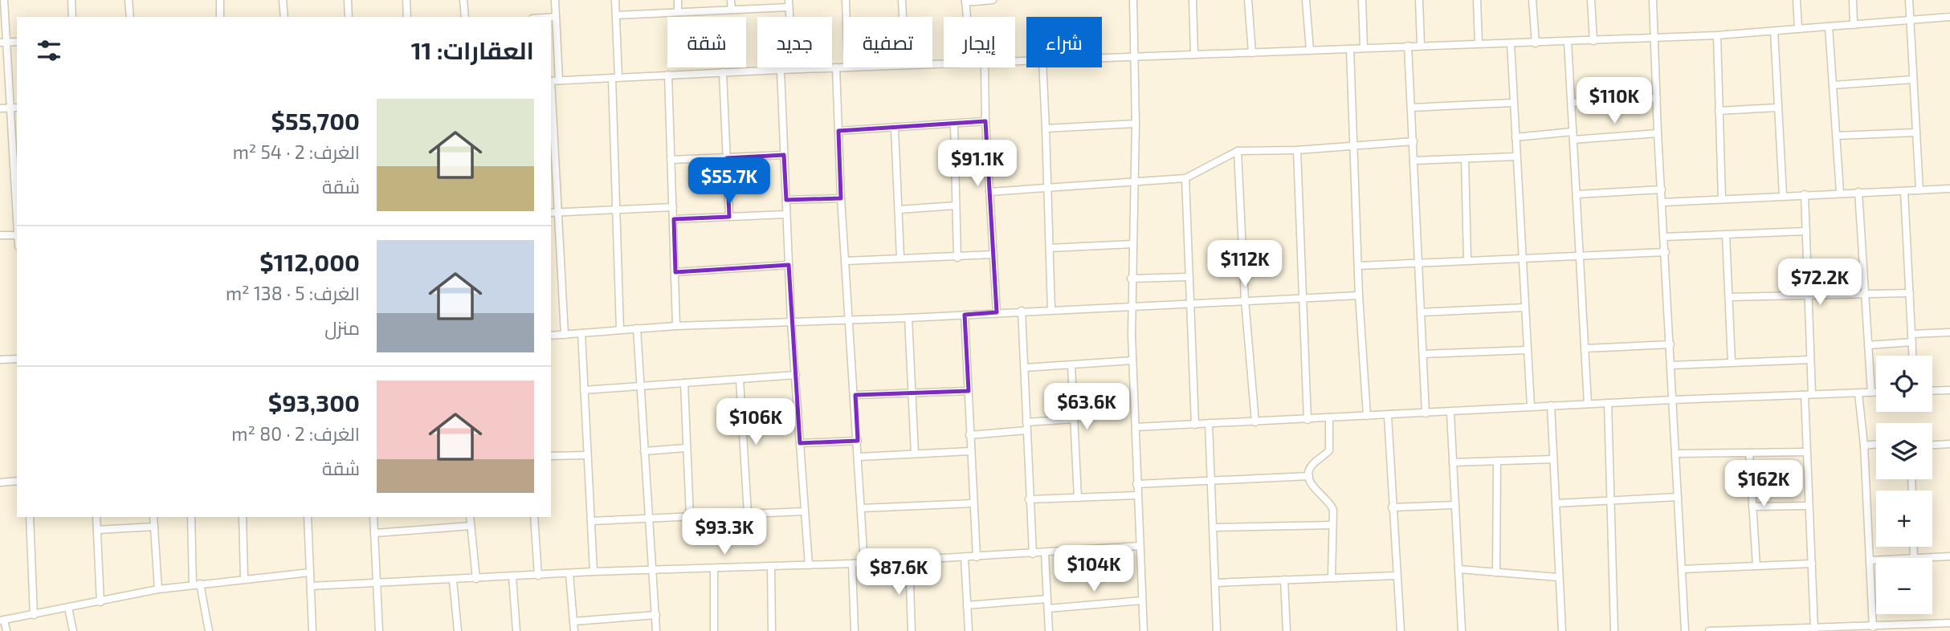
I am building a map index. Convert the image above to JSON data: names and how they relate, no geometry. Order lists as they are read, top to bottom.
{
  "page": {
    "chip": [
      "شراء",
      "إيجار",
      "تصفية",
      "جديد",
      "شقة"
    ],
    "heading": "العقارات: 11",
    "price": [
      "$110K",
      "$91.1K",
      "$55.7K",
      "$112K",
      "$72.2K",
      "$63.6K",
      "$106K",
      "$162K",
      "$93.3K",
      "$104K",
      "$87.6K"
    ],
    "list": [
      {
        "name": "$55,700",
        "note": "الغرف: 2 · 54 m² · شقة"
      },
      {
        "name": "$112,000",
        "note": "الغرف: 5 · 138 m² · منزل"
      },
      {
        "name": "$93,300",
        "note": "الغرف: 2 · 80 m² · شقة"
      }
    ],
    "map_buttons": ["+", "−"]
  }
}
